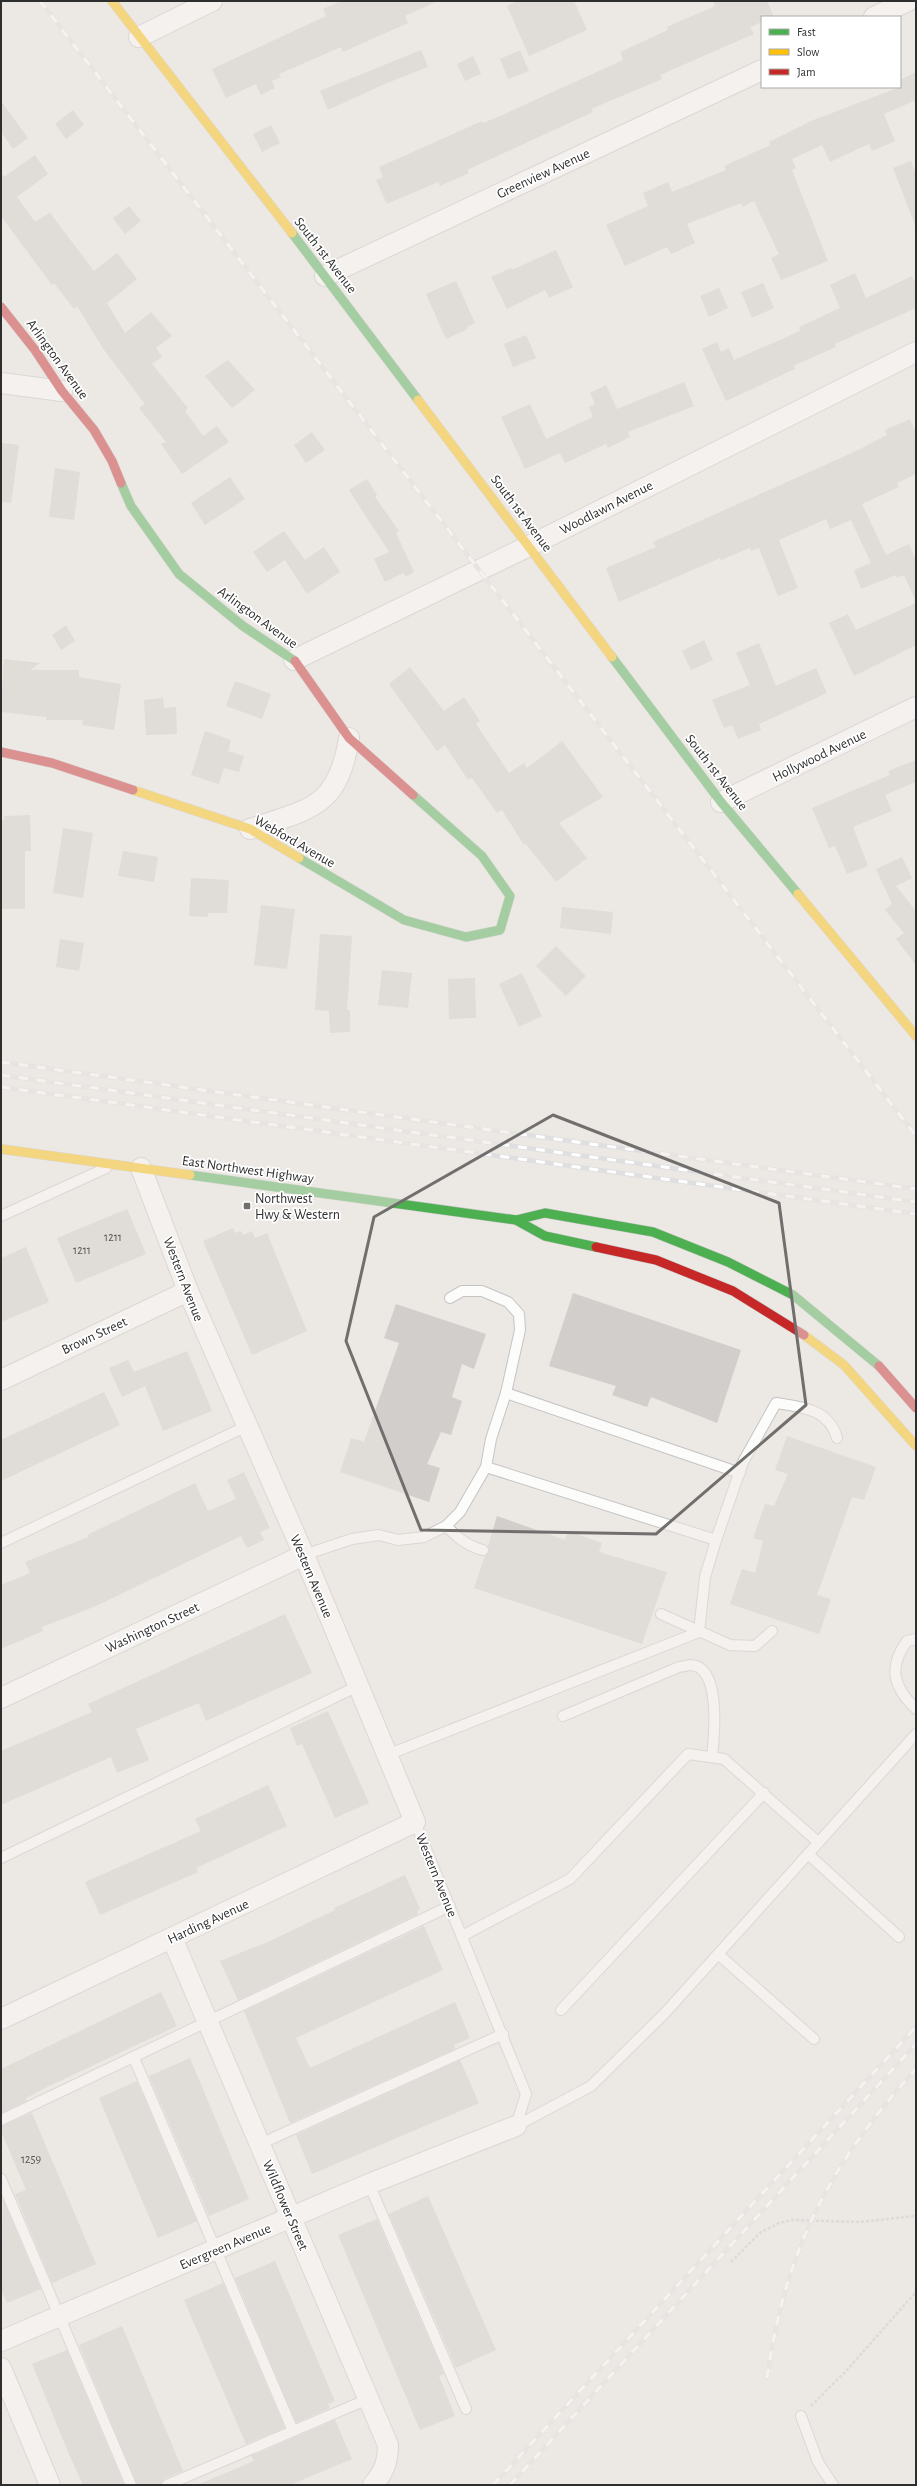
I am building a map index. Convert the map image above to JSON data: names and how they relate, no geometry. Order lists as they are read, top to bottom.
{
  "streets": {
    "street": [
      "Greenview Avenue",
      "South 1st Avenue",
      "Arlington Avenue",
      "Woodlawn Avenue",
      "Hollywood Avenue",
      "Webford Avenue",
      "East Northwest Highway",
      "Western Avenue",
      "Brown Street",
      "Washington Street",
      "Harding Avenue",
      "Wildflower Street",
      "Evergreen Avenue"
    ]
  },
  "crossings": [
    ["Greenview Avenue", "South 1st Avenue"],
    ["South 1st Avenue", "Woodlawn Avenue"],
    ["South 1st Avenue", "Hollywood Avenue"],
    ["Arlington Avenue", "Woodlawn Avenue"],
    ["Arlington Avenue", "Webford Avenue"],
    ["East Northwest Highway", "Western Avenue"],
    ["Western Avenue", "Brown Street"],
    ["Western Avenue", "Washington Street"],
    ["Western Avenue", "Harding Avenue"],
    ["Western Avenue", "Evergreen Avenue"],
    ["Harding Avenue", "Wildflower Street"],
    ["Wildflower Street", "Evergreen Avenue"]
  ],
  "places": {
    "transit": ["Northwest Hwy & Western"]
  },
  "house_numbers": ["1211", "1211", "1259"],
  "legend": ["Fast", "Slow", "Jam"]
}
